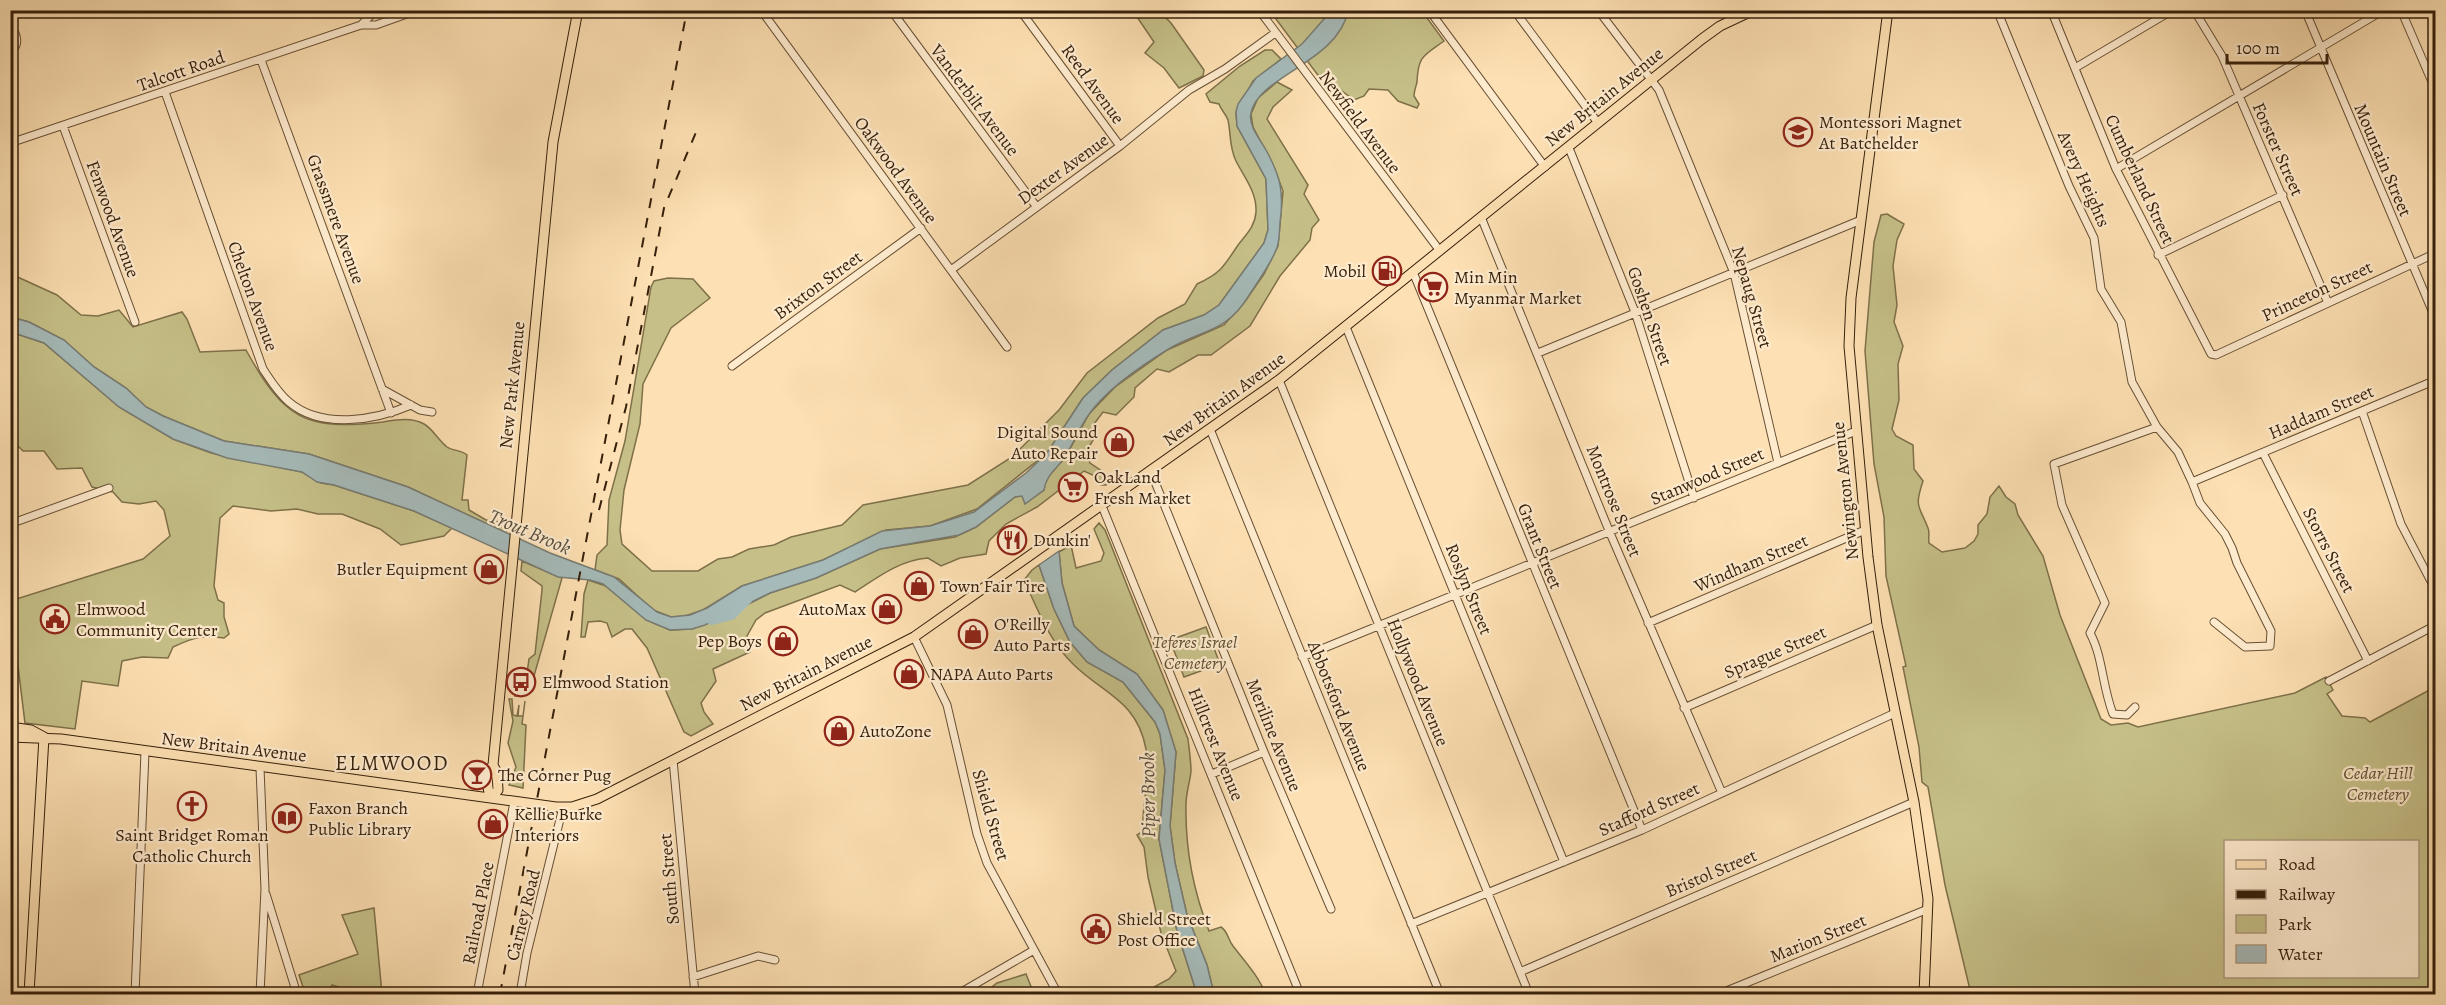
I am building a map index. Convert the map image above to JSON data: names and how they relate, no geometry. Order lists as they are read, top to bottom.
{
  "streets": {
    "main road": ["New Britain Avenue", "New Park Avenue", "Newington Avenue"],
    "street": [
      "Talcott Road",
      "Reed Avenue",
      "Vanderbilt Avenue",
      "Newfield Avenue",
      "Forster Street",
      "Mountain Street",
      "Dexter Avenue",
      "Oakwood Avenue",
      "Avery Heights",
      "Cumberland Street",
      "Fenwood Avenue",
      "Grassmere Avenue",
      "Brixton Street",
      "Princeton Street",
      "Chelton Avenue",
      "Nepaug Street",
      "Goshen Street",
      "Haddam Street",
      "Stanwood Street",
      "Montrose Street",
      "Grant Street",
      "Storrs Street",
      "Windham Street",
      "Roslyn Street",
      "Sprague Street",
      "Hollywood Avenue",
      "Abbotsford Avenue",
      "Meriline Avenue",
      "Hillcrest Avenue",
      "Stafford Street",
      "Shield Street",
      "Bristol Street",
      "South Street",
      "Railroad Place",
      "Carney Road",
      "Marion Street"
    ]
  },
  "crossings": [
    ["Talcott Road", "Fenwood Avenue"],
    ["Talcott Road", "Grassmere Avenue"],
    ["Talcott Road", "Chelton Avenue"],
    ["Reed Avenue", "Dexter Avenue"],
    ["New Britain Avenue", "Newfield Avenue"],
    ["New Britain Avenue", "Nepaug Street"],
    ["New Britain Avenue", "Goshen Street"],
    ["New Britain Avenue", "New Park Avenue"],
    ["New Britain Avenue", "Montrose Street"],
    ["New Britain Avenue", "Grant Street"],
    ["New Britain Avenue", "Roslyn Street"],
    ["New Britain Avenue", "Hollywood Avenue"],
    ["New Britain Avenue", "Abbotsford Avenue"],
    ["New Britain Avenue", "Meriline Avenue"],
    ["New Britain Avenue", "Hillcrest Avenue"],
    ["New Britain Avenue", "Shield Street"],
    ["New Britain Avenue", "South Street"],
    ["New Britain Avenue", "Railroad Place"],
    ["New Britain Avenue", "Carney Road"],
    ["Vanderbilt Avenue", "Dexter Avenue"],
    ["Newfield Avenue", "Dexter Avenue"],
    ["Forster Street", "Princeton Street"],
    ["Mountain Street", "Princeton Street"],
    ["Dexter Avenue", "Oakwood Avenue"],
    ["Oakwood Avenue", "Brixton Street"],
    ["Avery Heights", "Haddam Street"],
    ["Cumberland Street", "Princeton Street"],
    ["Grassmere Avenue", "Chelton Avenue"],
    ["Nepaug Street", "Stanwood Street"],
    ["Goshen Street", "Stanwood Street"],
    ["Haddam Street", "Storrs Street"],
    ["Stanwood Street", "Newington Avenue"],
    ["Stanwood Street", "Montrose Street"],
    ["Stanwood Street", "Grant Street"],
    ["Stanwood Street", "Roslyn Street"],
    ["Stanwood Street", "Hollywood Avenue"],
    ["Stanwood Street", "Abbotsford Avenue"],
    ["Newington Avenue", "Windham Street"],
    ["Newington Avenue", "Sprague Street"],
    ["Newington Avenue", "Stafford Street"],
    ["Newington Avenue", "Bristol Street"],
    ["Newington Avenue", "Marion Street"],
    ["Montrose Street", "Windham Street"],
    ["Montrose Street", "Sprague Street"],
    ["Montrose Street", "Stafford Street"],
    ["Grant Street", "Stafford Street"],
    ["Roslyn Street", "Stafford Street"],
    ["Hollywood Avenue", "Stafford Street"],
    ["Hollywood Avenue", "Bristol Street"],
    ["Abbotsford Avenue", "Stafford Street"]
  ],
  "districts": ["ELMWOOD"],
  "water": ["Trout Brook", "Piper Brook"],
  "parks": ["Teferes Israel Cemetery", "Cedar Hill Cemetery"],
  "places": {
    "school or university": ["Montessori Magnet At Batchelder"],
    "fuel station": ["Mobil"],
    "supermarket": ["Min Min Myanmar Market", "OakLand Fresh Market"],
    "shop": [
      "Digital Sound Auto Repair",
      "Butler Equipment",
      "Town Fair Tire",
      "AutoMax",
      "O'Reilly Auto Parts",
      "Pep Boys",
      "NAPA Auto Parts",
      "AutoZone",
      "Kellie Burke Interiors"
    ],
    "restaurant": ["Dunkin'"],
    "public building": ["Elmwood Community Center", "Shield Street Post Office"],
    "bus stop": ["Elmwood Station"],
    "bar": ["The Corner Pug"],
    "church": ["Saint Bridget Roman Catholic Church"],
    "library": ["Faxon Branch Public Library"]
  },
  "legend": [
    "Road",
    "Railway",
    "Park",
    "Water"
  ],
  "scale_bar": "100 m"
}
